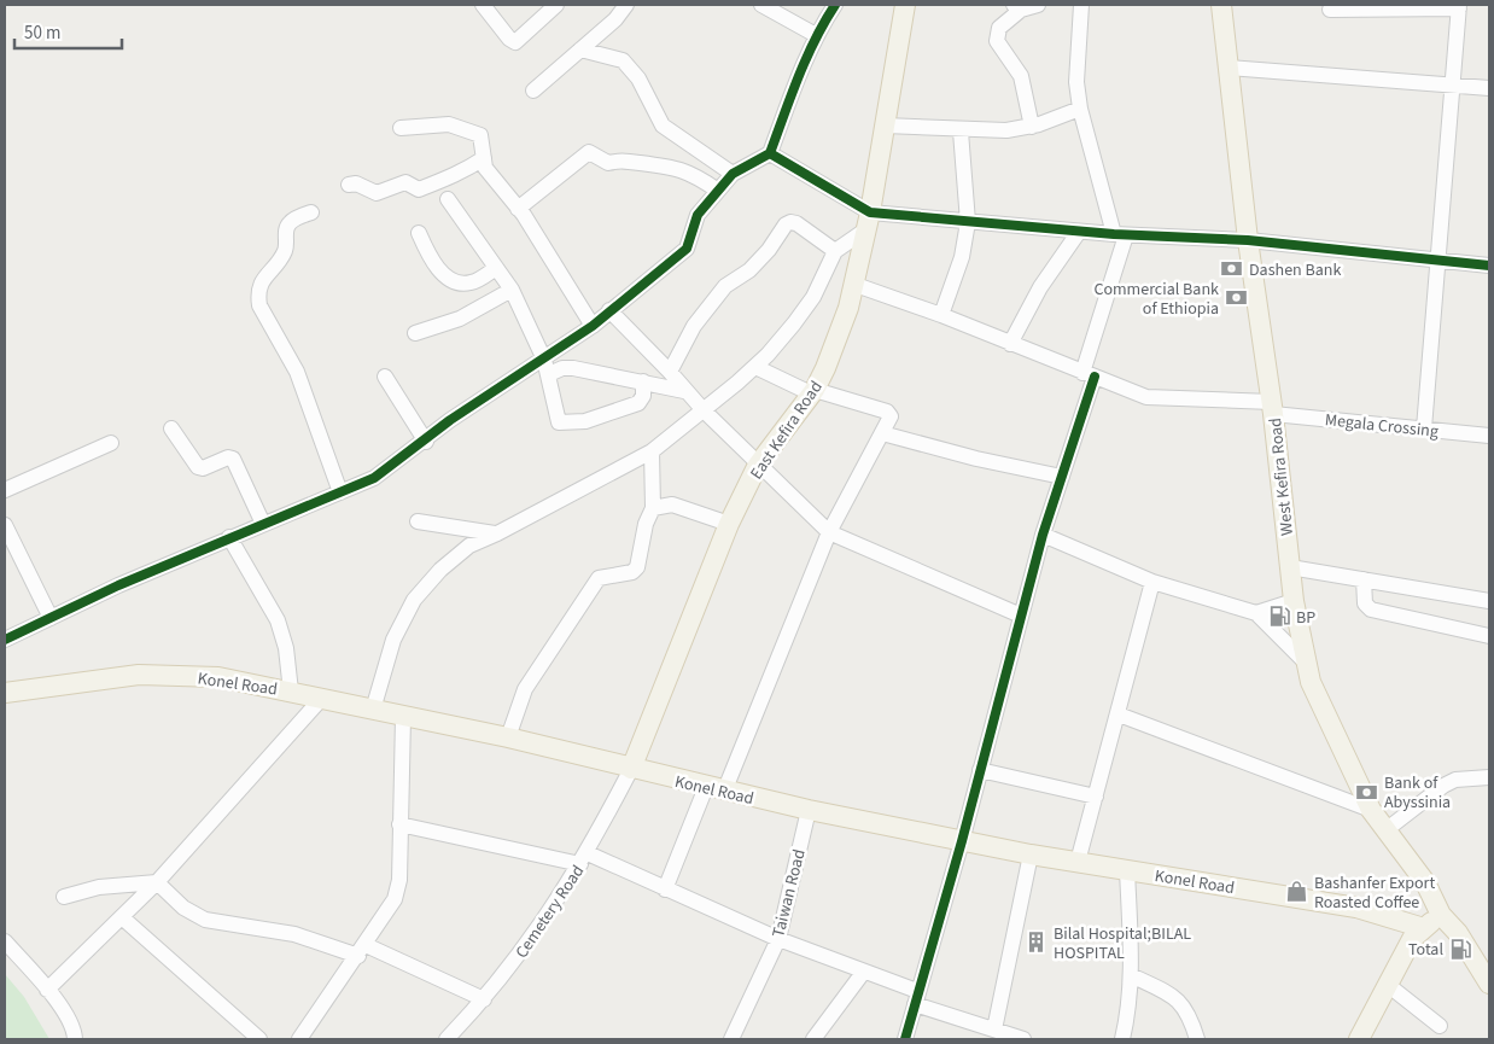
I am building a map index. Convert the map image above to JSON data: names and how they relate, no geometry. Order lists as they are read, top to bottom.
{
  "streets": {
    "main road": ["East Kefira Road", "West Kefira Road", "Konel Road"],
    "street": ["Megala Crossing", "Taiwan Road", "Cemetery Road"]
  },
  "crossings": [
    ["Megala Crossing", "East Kefira Road"],
    ["Megala Crossing", "West Kefira Road"],
    ["East Kefira Road", "Konel Road"],
    ["East Kefira Road", "Cemetery Road"],
    ["Konel Road", "Taiwan Road"],
    ["Konel Road", "Cemetery Road"]
  ],
  "places": {
    "bank": ["Dashen Bank", "Commercial Bank of Ethiopia", "Bank of Abyssinia"],
    "fuel station": ["BP", "Total"],
    "shop": ["Bashanfer Export Roasted Coffee"],
    "building": ["Bilal Hospital;BILAL HOSPITAL"]
  },
  "scale_bar": "50 m"
}
